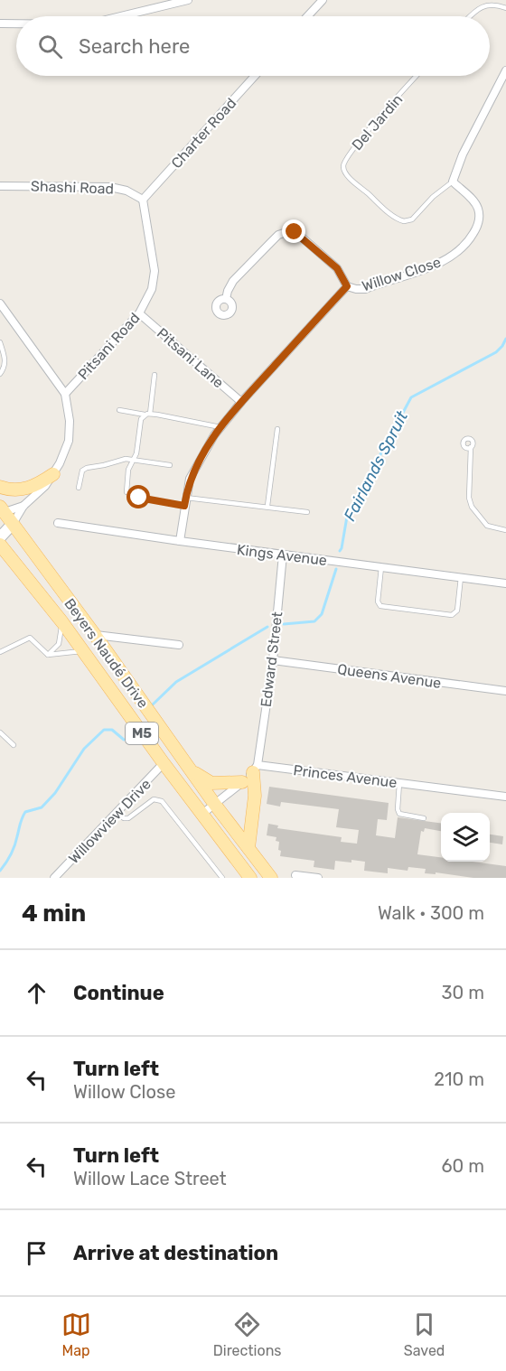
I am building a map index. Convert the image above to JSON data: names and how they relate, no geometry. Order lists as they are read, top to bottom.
{
  "streets": {
    "main road": ["Beyers Naudé Drive", "M5"],
    "street": [
      "Charter Road",
      "Shashi Road",
      "Willow Close",
      "Pitsani Road",
      "Pitsani Lane",
      "Kings Avenue",
      "Edward Street",
      "Queens Avenue",
      "Princes Avenue",
      "Willowview Drive"
    ],
    "lane": ["Del Jardin"]
  },
  "crossings": [
    ["Del Jardin", "Willow Close"],
    ["Charter Road", "Shashi Road"],
    ["Charter Road", "Pitsani Road"],
    ["Shashi Road", "Pitsani Road"],
    ["Willow Close", "Pitsani Lane"],
    ["Willow Close", "Kings Avenue"],
    ["Pitsani Road", "Pitsani Lane"],
    ["Kings Avenue", "Edward Street"],
    ["Beyers Naudé Drive", "Willowview Drive"],
    ["Edward Street", "Queens Avenue"],
    ["Edward Street", "Princes Avenue"]
  ],
  "water": ["Fairlands Spruit"],
  "page": {
    "search": "Search here",
    "heading": ["4 min", "Walk · 300 m"],
    "list": [
      ["Continue", "30 m"],
      ["Turn left", "Willow Close", "210 m"],
      ["Turn left", "Willow Lace Street", "60 m"],
      "Arrive at destination"
    ],
    "nav": ["Map", "Directions", "Saved"]
  }
}
